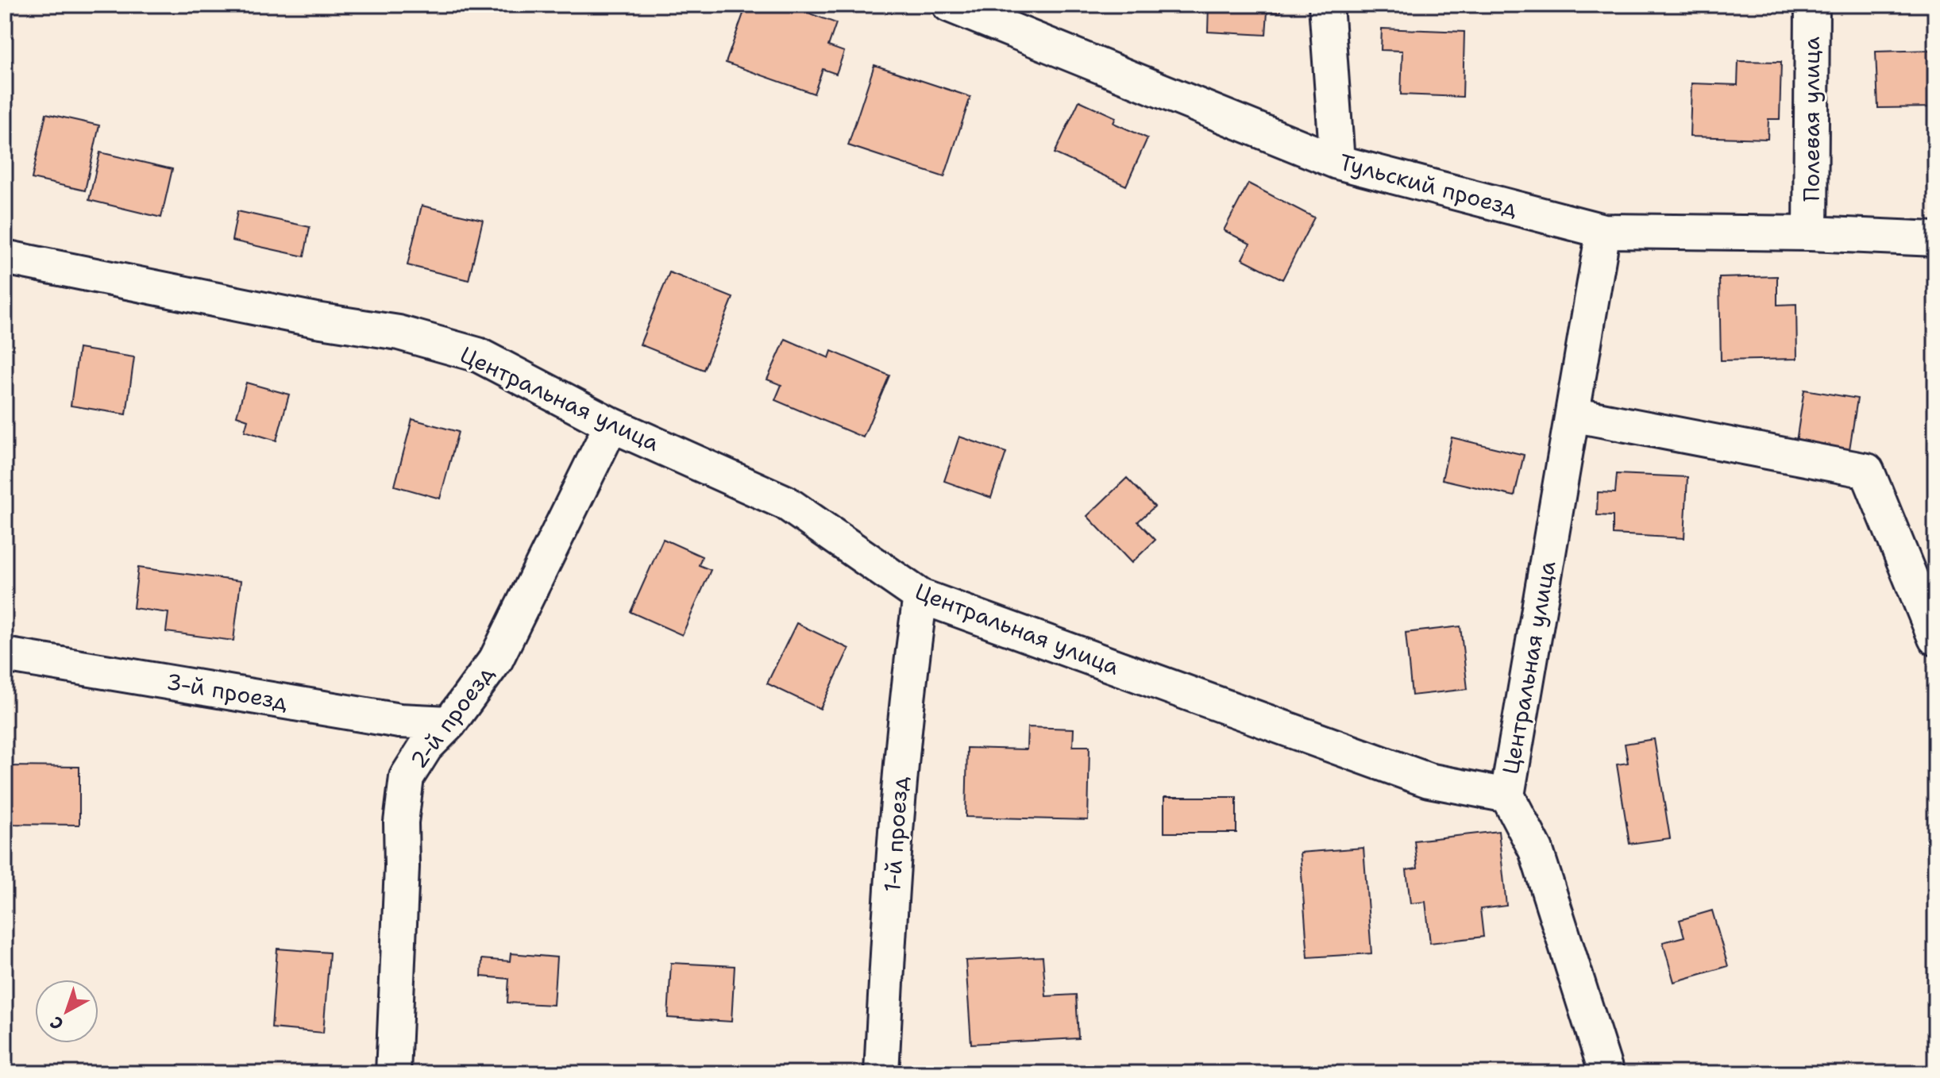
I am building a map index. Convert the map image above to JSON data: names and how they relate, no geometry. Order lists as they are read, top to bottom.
{
  "streets": {
    "street": [
      "Полевая улица",
      "Тульский проезд",
      "Центральная улица",
      "3-й проезд",
      "2-й проезд",
      "1-й проезд"
    ]
  },
  "crossings": [
    ["Полевая улица", "Тульский проезд"],
    ["Тульский проезд", "Центральная улица"],
    ["Центральная улица", "2-й проезд"],
    ["Центральная улица", "1-й проезд"],
    ["3-й проезд", "2-й проезд"]
  ],
  "north": "bottom left"
}
